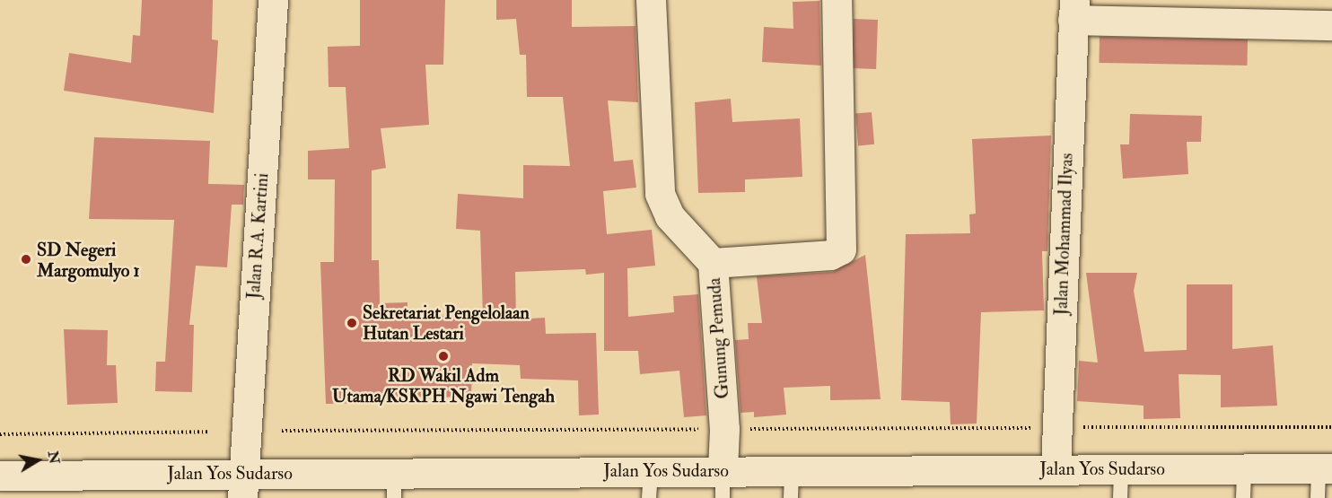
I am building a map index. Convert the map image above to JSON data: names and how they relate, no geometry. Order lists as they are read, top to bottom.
{
  "streets": {
    "street": [
      "Jalan Mohammad Ilyas",
      "Jalan R.A. Kartini",
      "Gunung Pemuda",
      "Jalan Yos Sudarso"
    ]
  },
  "crossings": [
    ["Jalan Mohammad Ilyas", "Jalan Yos Sudarso"],
    ["Jalan R.A. Kartini", "Jalan Yos Sudarso"],
    ["Gunung Pemuda", "Jalan Yos Sudarso"]
  ],
  "places": ["SD Negeri Margomulyo 1", "Sekretariat Pengelolaan Hutan Lestari", "RD Wakil Adm Utama/KSKPH Ngawi Tengah"],
  "north": "right"
}
